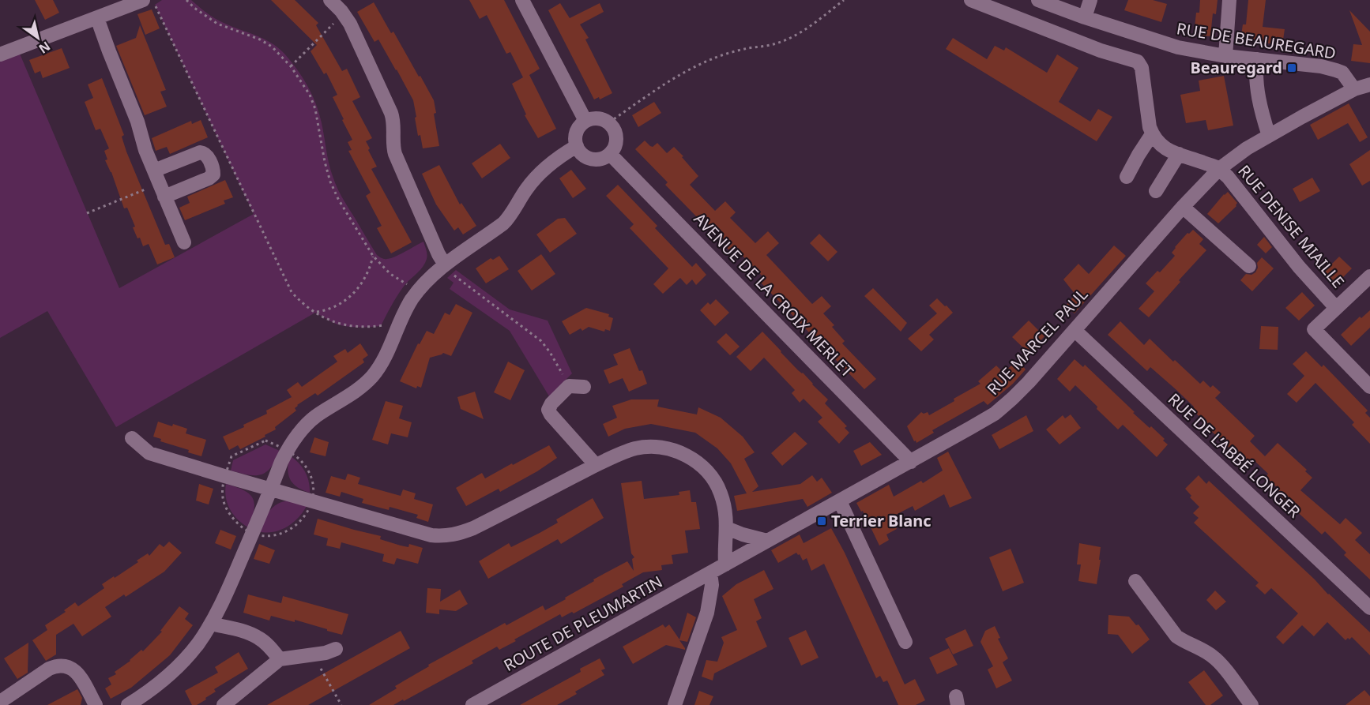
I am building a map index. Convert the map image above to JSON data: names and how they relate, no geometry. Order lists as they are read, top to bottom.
{
  "streets": {
    "street": [
      "RUE DE BEAUREGARD",
      "RUE DENISE MIAILLE",
      "AVENUE DE LA CROIX MERLET",
      "RUE MARCEL PAUL",
      "RUE DE L’ABBÉ LONGER",
      "ROUTE DE PLEUMARTIN"
    ]
  },
  "crossings": [
    ["RUE DE BEAUREGARD", "RUE MARCEL PAUL"],
    ["RUE DENISE MIAILLE", "RUE MARCEL PAUL"],
    ["AVENUE DE LA CROIX MERLET", "RUE MARCEL PAUL"],
    ["RUE MARCEL PAUL", "RUE DE L’ABBÉ LONGER"],
    ["RUE MARCEL PAUL", "ROUTE DE PLEUMARTIN"]
  ],
  "places": {
    "transit": ["Beauregard", "Terrier Blanc"]
  },
  "north": "bottom right"
}
